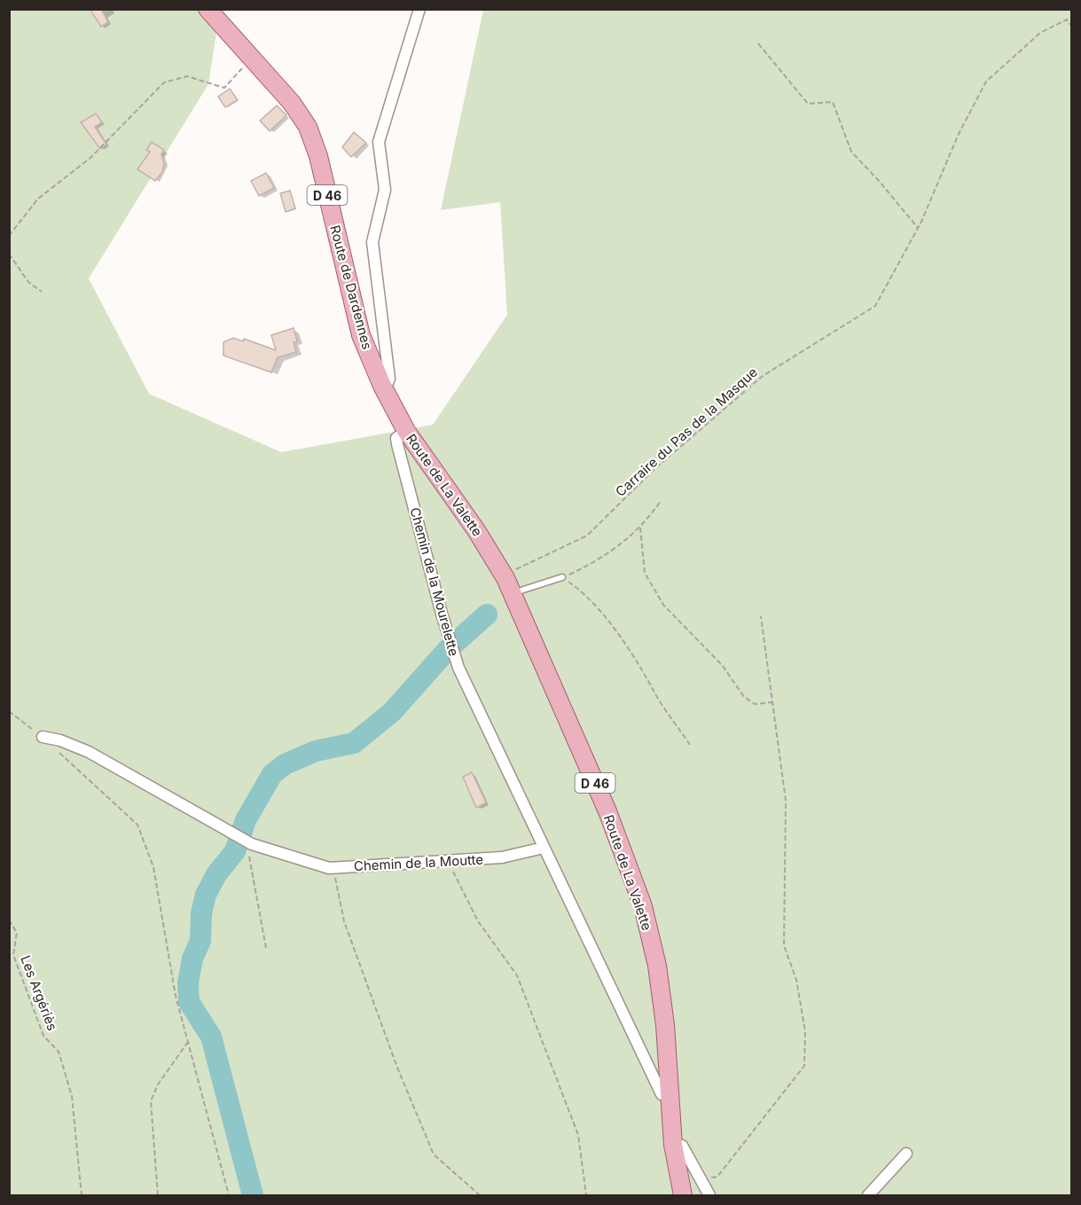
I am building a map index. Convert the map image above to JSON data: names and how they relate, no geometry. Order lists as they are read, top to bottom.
{
  "streets": {
    "main road": ["D 46", "Route de Dardennes", "Route de La Valette"],
    "street": ["Chemin de la Mourelette", "Chemin de la Moutte"],
    "path": ["Carraire du Pas de la Masque", "Les Argériès"]
  },
  "crossings": [
    ["Route de Dardennes", "Route de La Valette"],
    ["Carraire du Pas de la Masque", "Route de La Valette"],
    ["Route de La Valette", "Chemin de la Mourelette"],
    ["Chemin de la Mourelette", "Chemin de la Moutte"]
  ]
}
